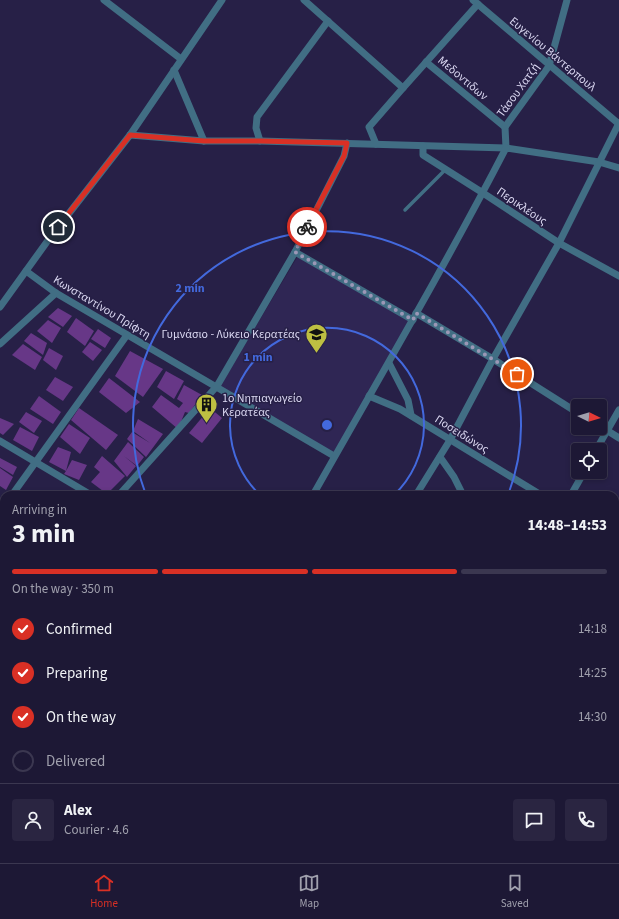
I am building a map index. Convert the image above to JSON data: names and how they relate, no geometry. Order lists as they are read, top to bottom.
{
  "streets": {
    "street": [
      "Ευγενίου Βάντερπουλ",
      "Μεδοντιδων",
      "Τάσου Χατζή",
      "Περικλέους",
      "Κωνσταντίνου Πρίφτη",
      "Ποσειδώνος"
    ]
  },
  "crossings": [
    ["Ευγενίου Βάντερπουλ", "Τάσου Χατζή"],
    ["Μεδοντιδων", "Τάσου Χατζή"]
  ],
  "places": {
    "school or university": ["Γυμνάσιο - Λύκειο Κερατέας"],
    "building": ["1ο Νηπιαγωγείο Κερατέας"]
  },
  "north": "right",
  "page": {
    "heading": ["3 min", "Arriving in", "14:48–14:53"],
    "panel": ["Alex", "Courier · 4.6"],
    "bar": "On the way · 350 m",
    "list": [
      ["Confirmed", "14:18"],
      ["Preparing", "14:25"],
      ["On the way", "14:30"],
      "Delivered"
    ],
    "tabs": ["Home", "Map", "Saved"]
  },
  "rings": ["2 min", "1 min"]
}
